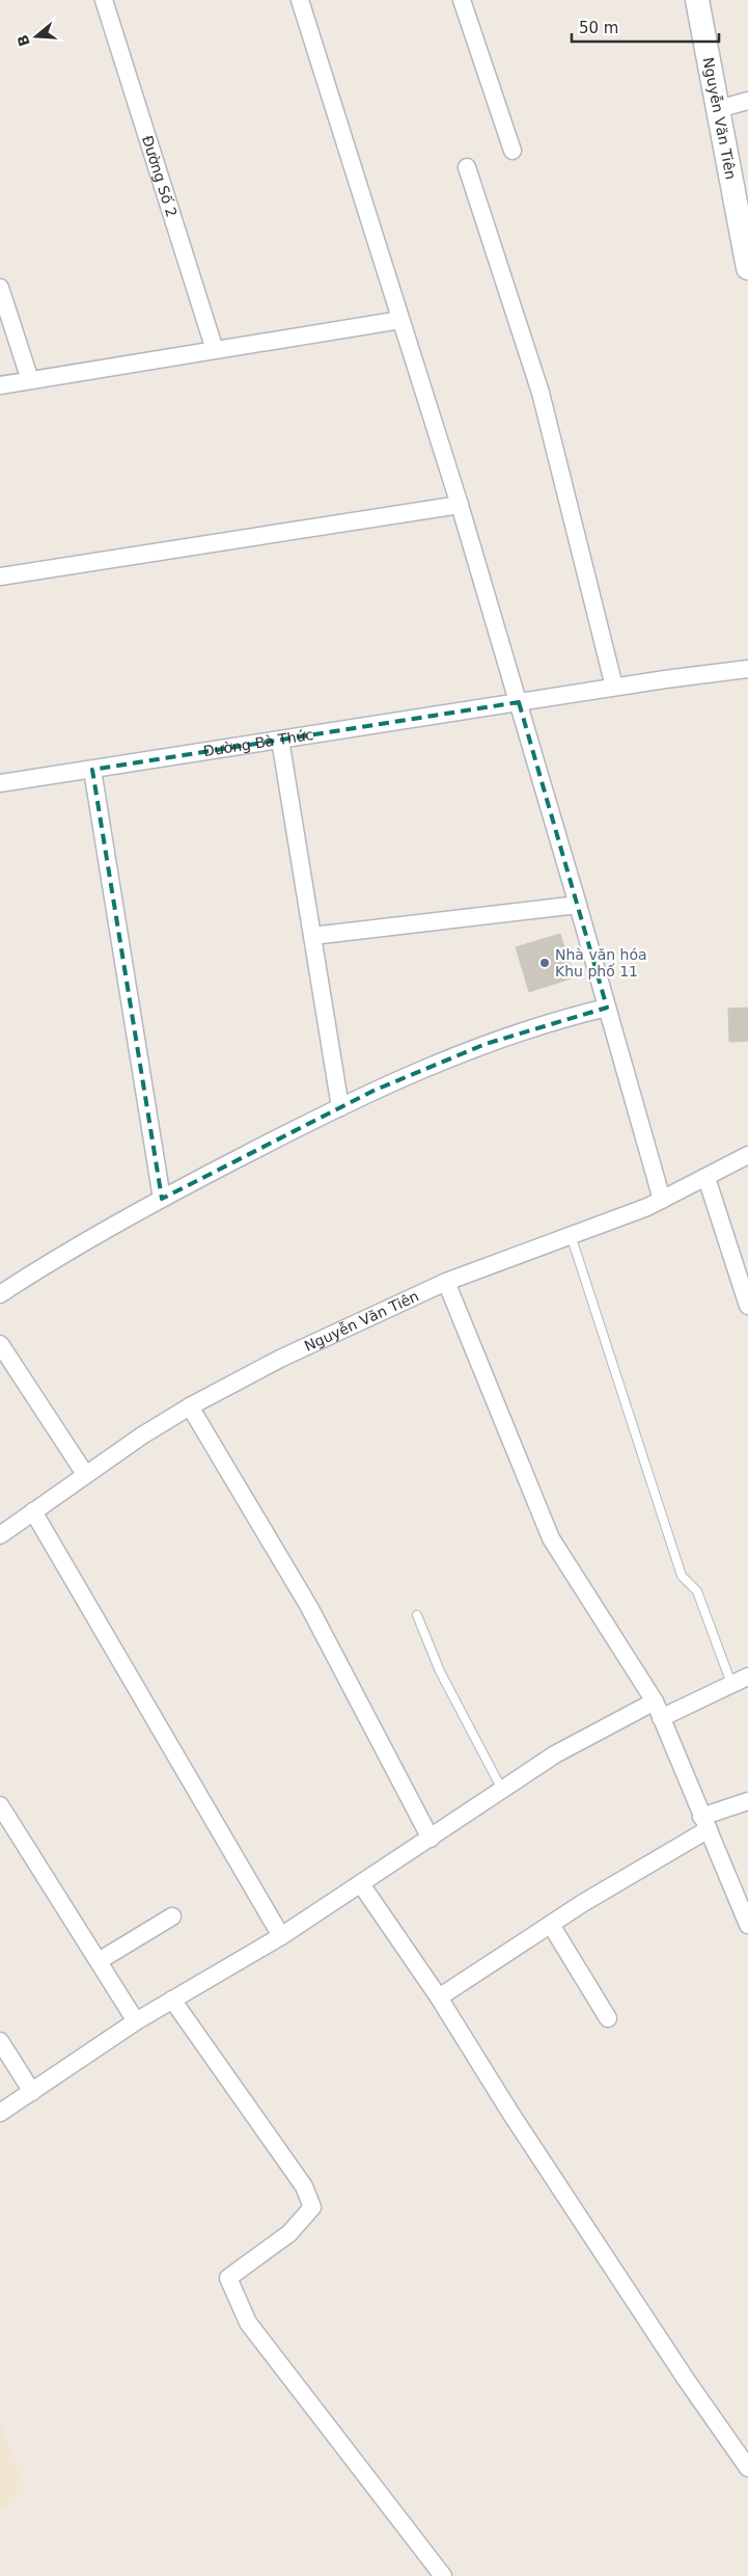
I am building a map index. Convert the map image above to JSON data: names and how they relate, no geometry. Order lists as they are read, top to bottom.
{
  "streets": {
    "street": ["Nguyễn Văn Tiên", "Đường Số 2", "Đường Bà Thức"]
  },
  "places": ["Nhà văn hóa Khu phố 11"],
  "scale_bar": "50 m",
  "north": "left"
}
